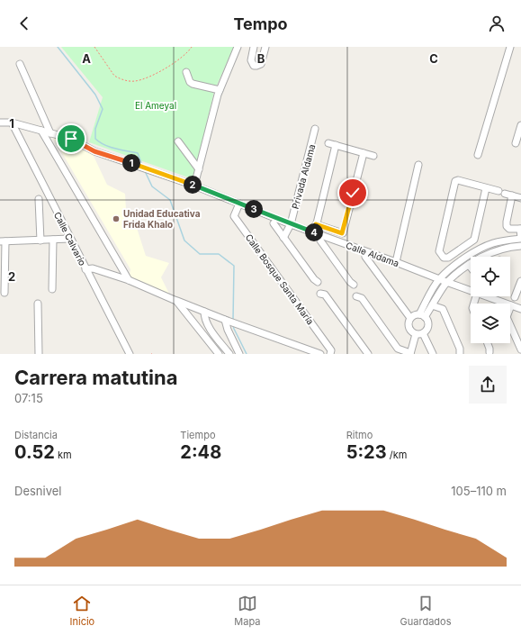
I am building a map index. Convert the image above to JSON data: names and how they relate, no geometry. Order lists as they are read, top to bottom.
{
  "streets": {
    "street": [
      "Privada Aldama",
      "Calle Calvario",
      "Calle Aldama",
      "Calle Bosque Santa María"
    ]
  },
  "crossings": [
    ["Privada Aldama", "Calle Aldama"],
    ["Calle Calvario", "Calle Aldama"],
    ["Calle Aldama", "Calle Bosque Santa María"]
  ],
  "parks": ["El Ameyal"],
  "places": ["Unidad Educativa Frida Khalo"],
  "page": {
    "header": "Tempo",
    "pins": [
      "1",
      "2",
      "3",
      "4"
    ],
    "heading": ["Carrera matutina", "07:15"],
    "stats": [
      ["Distancia", "0.52 km"],
      ["Tiempo", "2:48"],
      ["Ritmo", "5:23 /km"]
    ],
    "chart": ["Desnivel", "105–110 m"],
    "tabs": ["Inicio", "Mapa", "Guardados"]
  },
  "grid": {
    "columns": ["A", "B", "C"],
    "rows": ["1", "2"]
  }
}
